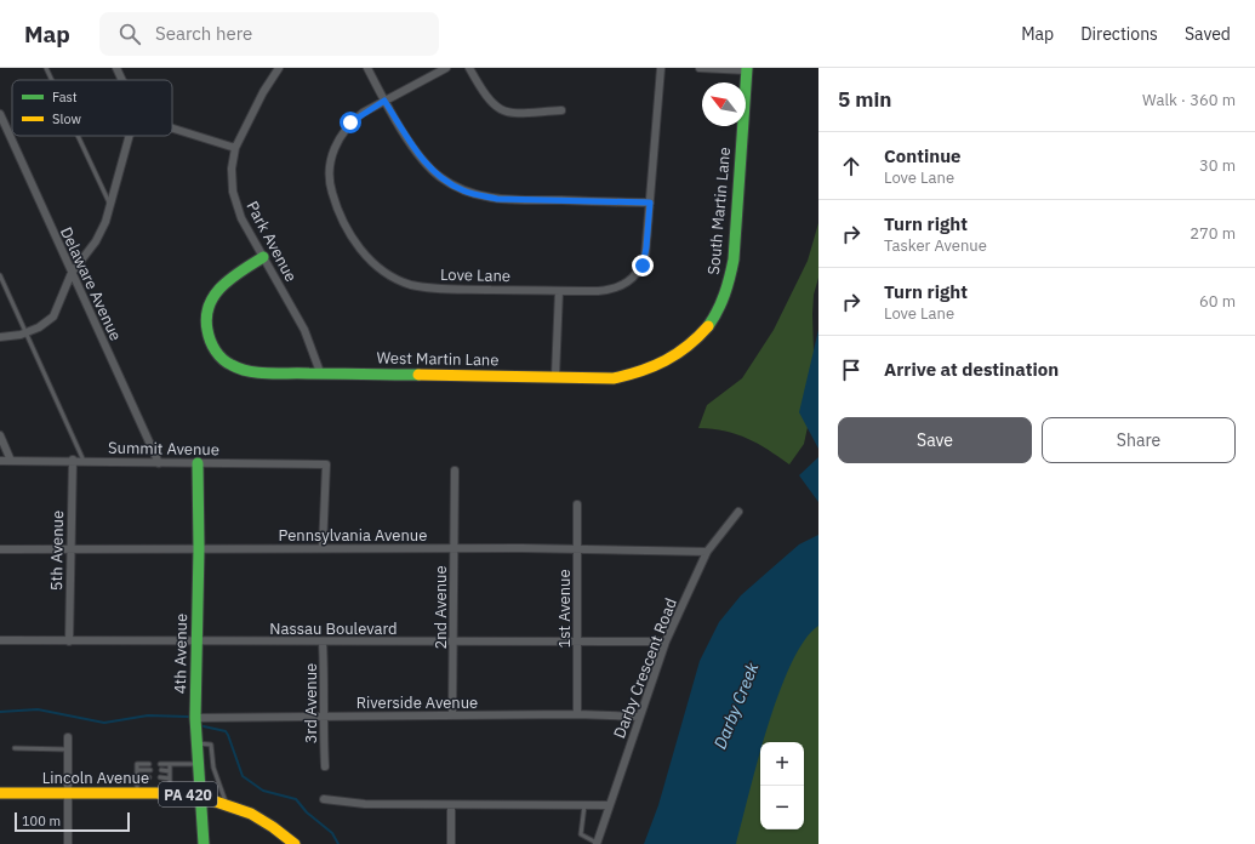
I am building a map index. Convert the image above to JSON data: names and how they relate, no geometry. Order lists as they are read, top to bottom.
{
  "streets": {
    "street": [
      "South Martin Lane",
      "Park Avenue",
      "Love Lane",
      "Delaware Avenue",
      "West Martin Lane",
      "Summit Avenue",
      "Pennsylvania Avenue",
      "5th Avenue",
      "2nd Avenue",
      "1st Avenue",
      "Nassau Boulevard",
      "4th Avenue",
      "Darby Crescent Road",
      "Riverside Avenue",
      "3rd Avenue",
      "Lincoln Avenue",
      "PA 420"
    ]
  },
  "crossings": [
    ["South Martin Lane", "West Martin Lane"],
    ["Park Avenue", "West Martin Lane"],
    ["Delaware Avenue", "Summit Avenue"],
    ["Summit Avenue", "Pennsylvania Avenue"],
    ["Summit Avenue", "5th Avenue"],
    ["Summit Avenue", "4th Avenue"],
    ["Pennsylvania Avenue", "5th Avenue"],
    ["Pennsylvania Avenue", "2nd Avenue"],
    ["Pennsylvania Avenue", "1st Avenue"],
    ["Pennsylvania Avenue", "4th Avenue"],
    ["Pennsylvania Avenue", "Darby Crescent Road"],
    ["5th Avenue", "Nassau Boulevard"],
    ["2nd Avenue", "Nassau Boulevard"],
    ["2nd Avenue", "Riverside Avenue"],
    ["1st Avenue", "Nassau Boulevard"],
    ["1st Avenue", "Riverside Avenue"],
    ["Nassau Boulevard", "4th Avenue"],
    ["Nassau Boulevard", "Darby Crescent Road"],
    ["Nassau Boulevard", "3rd Avenue"],
    ["4th Avenue", "Riverside Avenue"],
    ["4th Avenue", "Lincoln Avenue"],
    ["Darby Crescent Road", "Riverside Avenue"],
    ["Riverside Avenue", "3rd Avenue"]
  ],
  "water": ["Darby Creek"],
  "legend": ["Fast", "Slow"],
  "scale_bar": "100 m",
  "north": "top left",
  "page": {
    "header": "Map",
    "search": "Search here",
    "nav": ["Map", "Directions", "Saved"],
    "heading": ["5 min", "Walk · 360 m"],
    "list": [
      ["Continue", "Love Lane", "30 m"],
      ["Turn right", "Tasker Avenue", "270 m"],
      ["Turn right", "Love Lane", "60 m"],
      "Arrive at destination"
    ],
    "buttons": ["Save", "Share"],
    "map_buttons": ["+", "−"],
    "scale": "100 m"
  }
}
